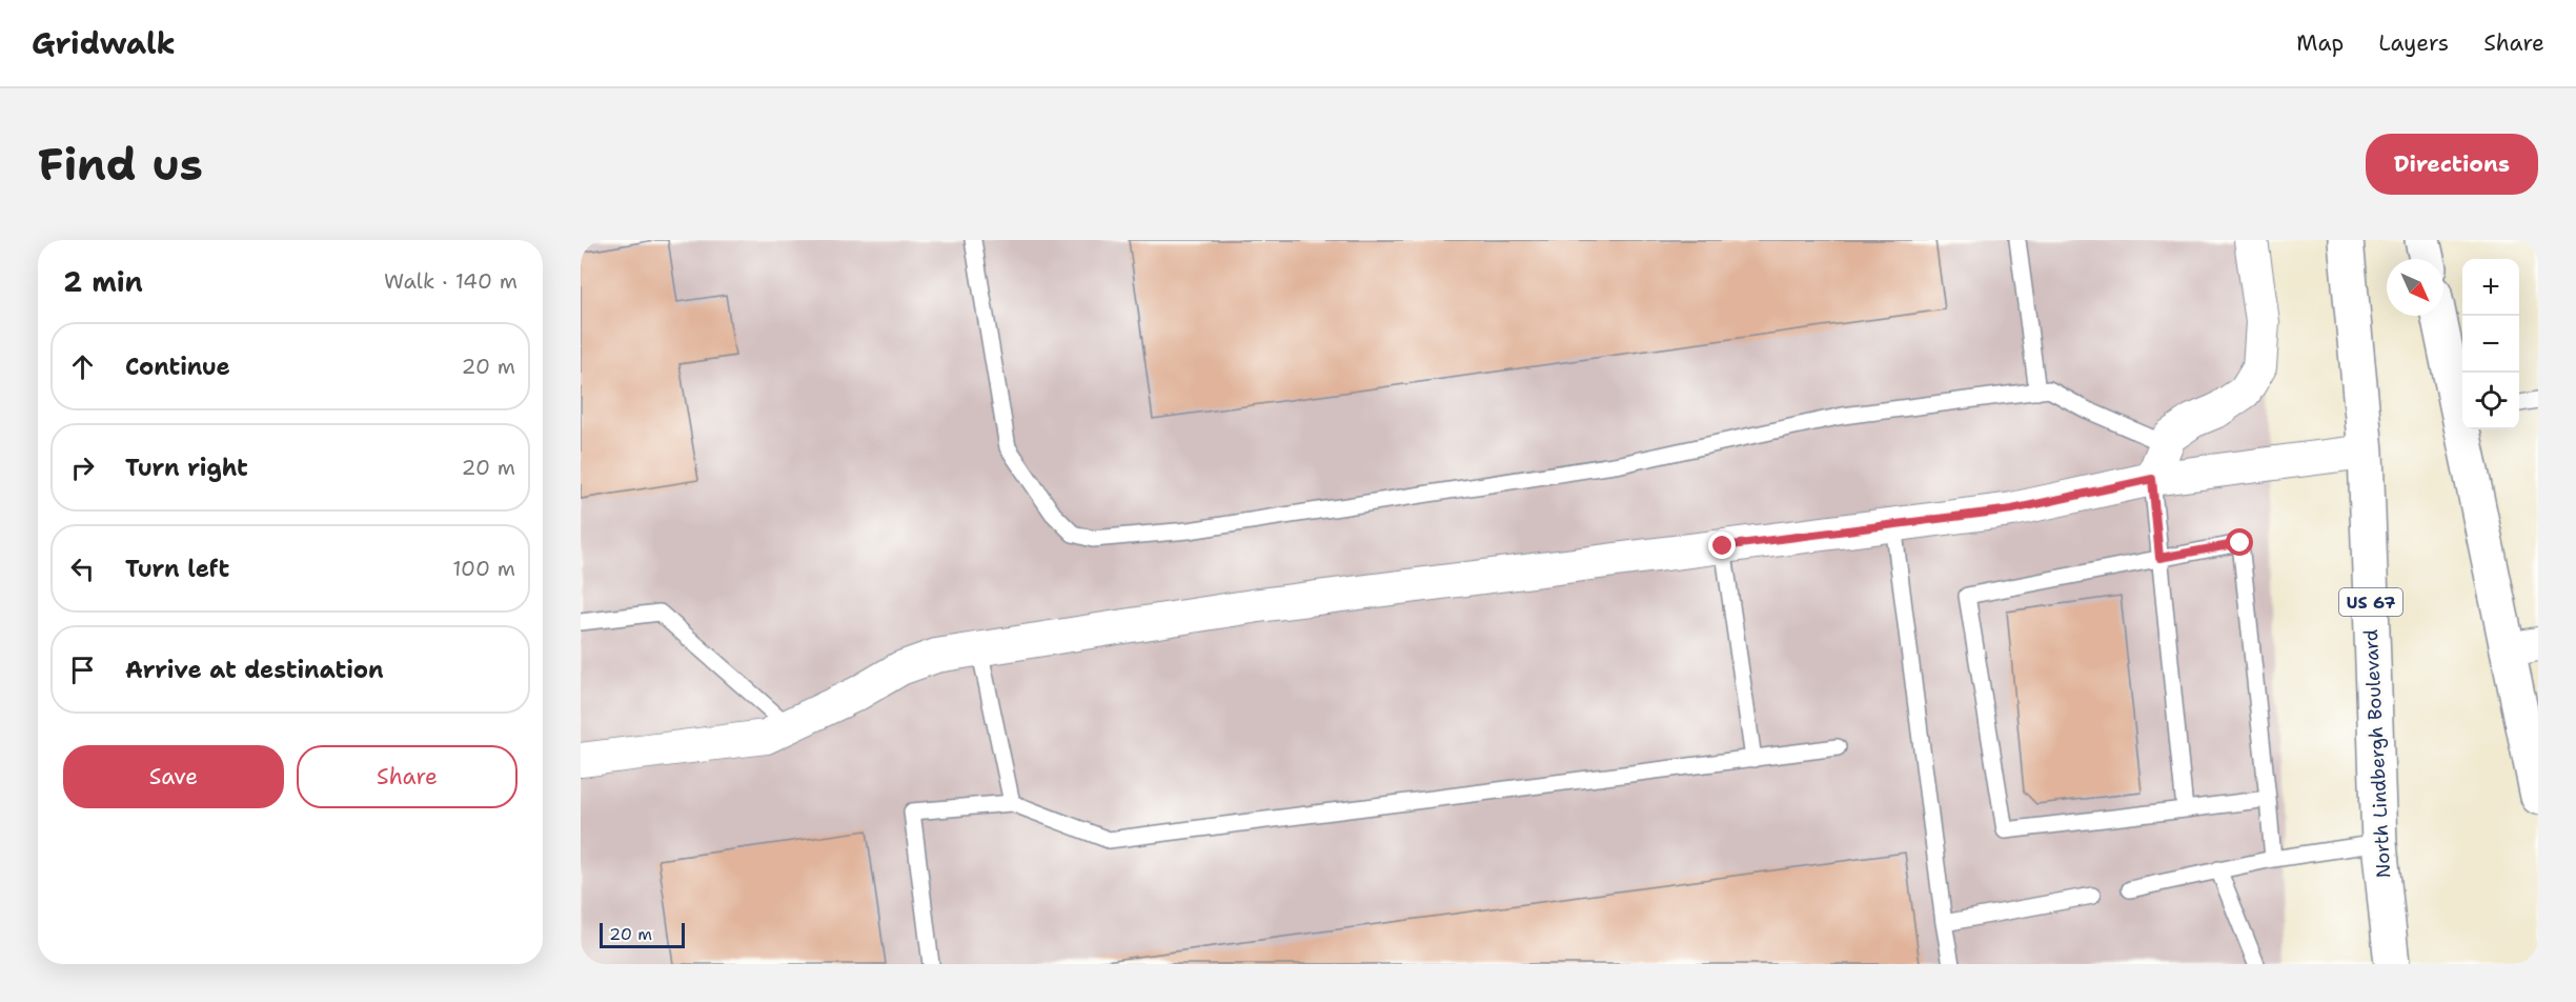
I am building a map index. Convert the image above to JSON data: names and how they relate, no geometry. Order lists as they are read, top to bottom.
{
  "streets": {
    "highway": ["US 67", "North Lindbergh Boulevard"]
  },
  "scale_bar": "20 m",
  "north": "bottom right",
  "page": {
    "header": "Gridwalk",
    "nav": ["Map", "Layers", "Share"],
    "buttons": [
      "Directions",
      ["Save", "Share"]
    ],
    "title": "Find us",
    "heading": ["2 min", "Walk · 140 m"],
    "map_buttons": ["+", "−"],
    "list": [
      ["Continue", "20 m"],
      ["Turn right", "20 m"],
      ["Turn left", "100 m"],
      "Arrive at destination"
    ],
    "scale": "20 m"
  }
}
